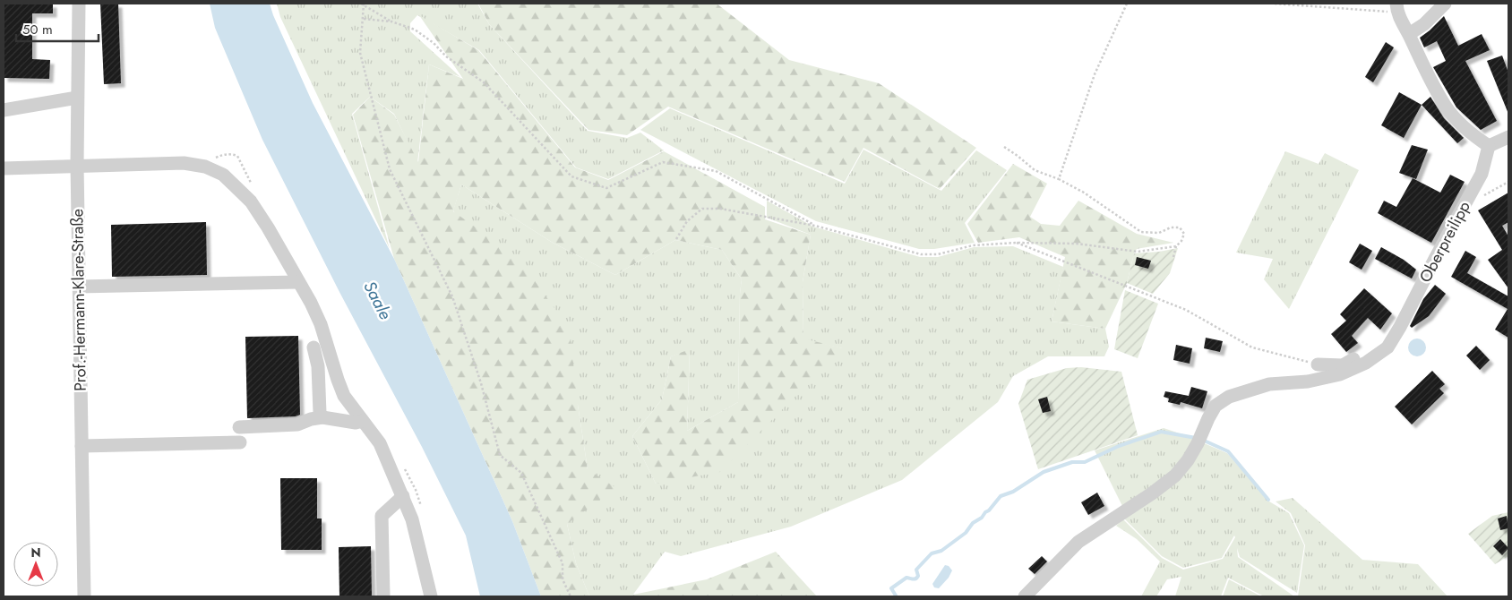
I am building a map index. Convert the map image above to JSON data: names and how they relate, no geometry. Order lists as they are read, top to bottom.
{
  "streets": {
    "street": ["Oberpreilipp", "Prof.-Hermann-Klare-Straße"]
  },
  "water": ["Saale"],
  "scale_bar": "50 m",
  "north": "top"
}
